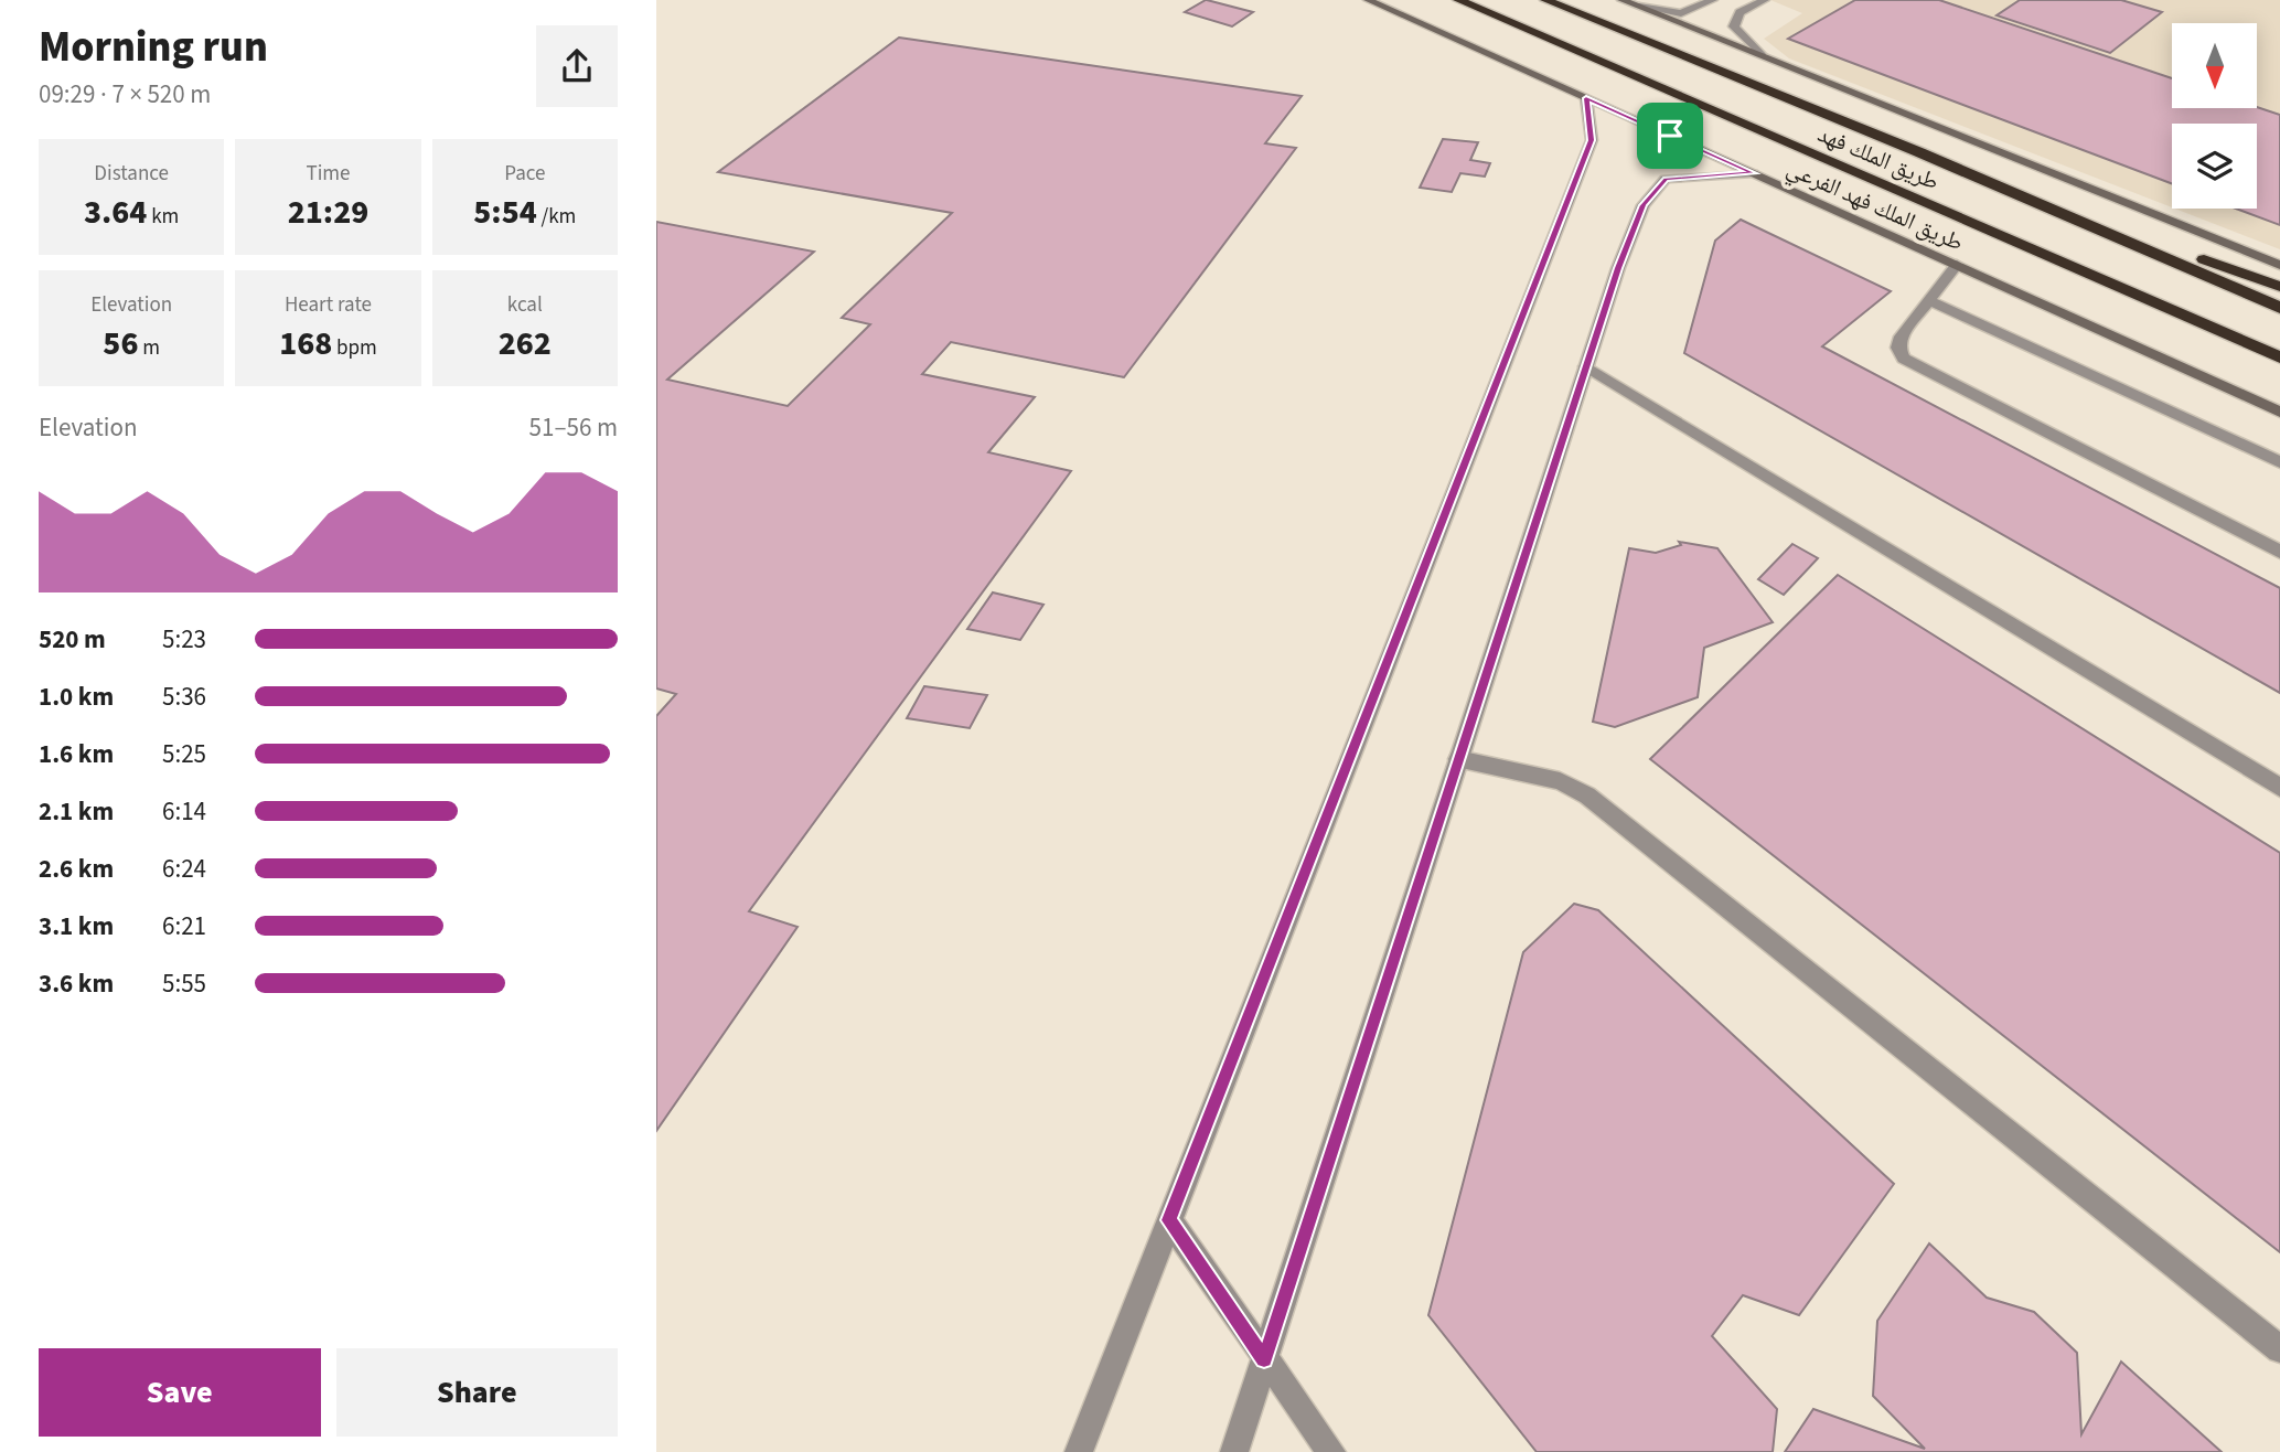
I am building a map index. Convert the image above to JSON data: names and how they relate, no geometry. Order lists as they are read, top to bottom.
{
  "streets": {
    "highway": ["طريق الملك فهد"],
    "main road": ["طريق الملك فهد الفرعي"]
  },
  "north": "bottom",
  "page": {
    "heading": ["Morning run", "09:29 · 7 × 520 m"],
    "stats": [
      ["Distance", "3.64 km"],
      ["Time", "21:29"],
      ["Pace", "5:54 /km"],
      ["Elevation", "56 m"],
      ["Heart rate", "168 bpm"],
      ["kcal", "262"]
    ],
    "chart": ["Elevation", "51–56 m"],
    "list": [
      {
        "name": "520 m",
        "note": "5:23"
      },
      {
        "name": "1.0 km",
        "note": "5:36"
      },
      {
        "name": "1.6 km",
        "note": "5:25"
      },
      {
        "name": "2.1 km",
        "note": "6:14"
      },
      {
        "name": "2.6 km",
        "note": "6:24"
      },
      {
        "name": "3.1 km",
        "note": "6:21"
      },
      {
        "name": "3.6 km",
        "note": "5:55"
      }
    ],
    "buttons": ["Save", "Share"]
  }
}
